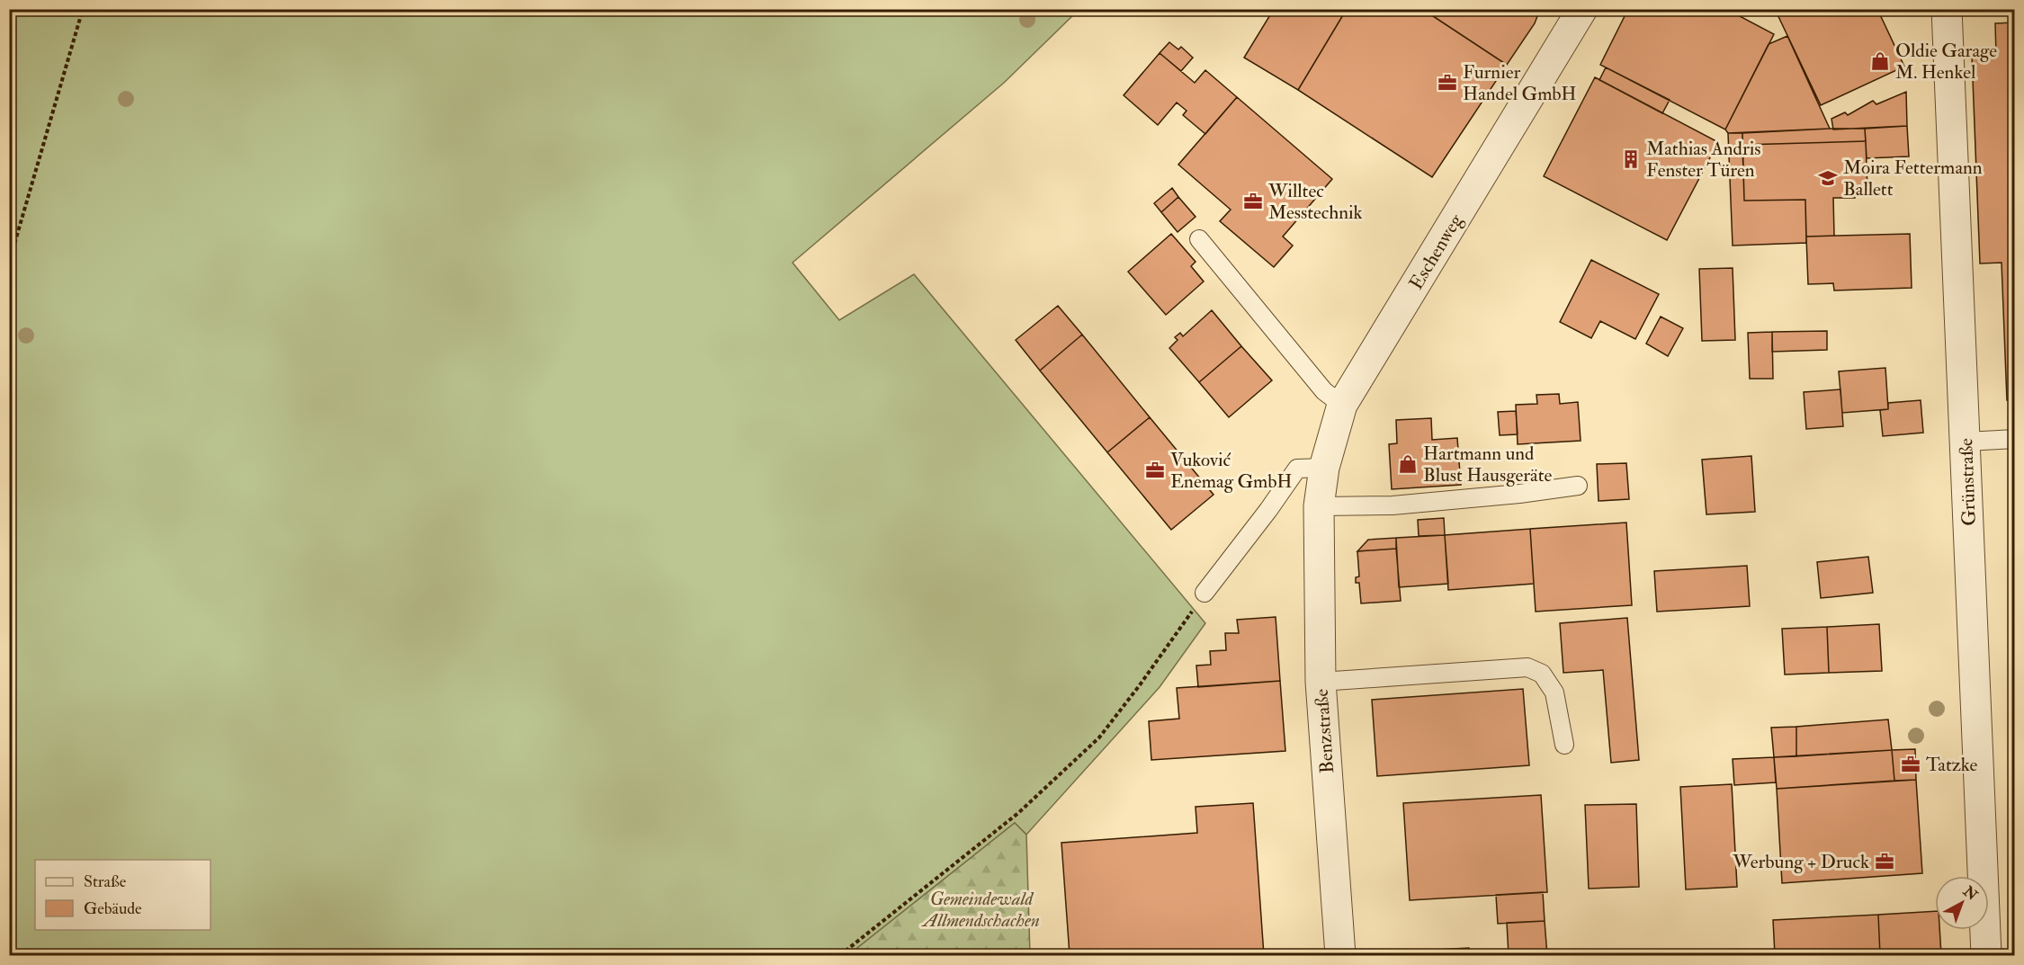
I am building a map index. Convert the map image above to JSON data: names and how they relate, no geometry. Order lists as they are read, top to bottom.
{
  "streets": {
    "street": ["Eschenweg", "Grünstraße", "Benzstraße"]
  },
  "crossings": [
    ["Eschenweg", "Benzstraße"]
  ],
  "parks": ["Gemeindewald Allmendschachen"],
  "places": {
    "shop": ["Oldie Garage M. Henkel", "Hartmann und Blust Hausgeräte"],
    "office": [
      "Furnier Handel GmbH",
      "Willtec Messtechnik",
      "Vuković Enemag GmbH",
      "Tatzke",
      "Werbung + Druck"
    ],
    "building": ["Mathias Andris Fenster Türen"],
    "school or university": ["Moira Fettermann Ballett"]
  },
  "legend": ["Straße", "Gebäude"],
  "north": "top right"
}
